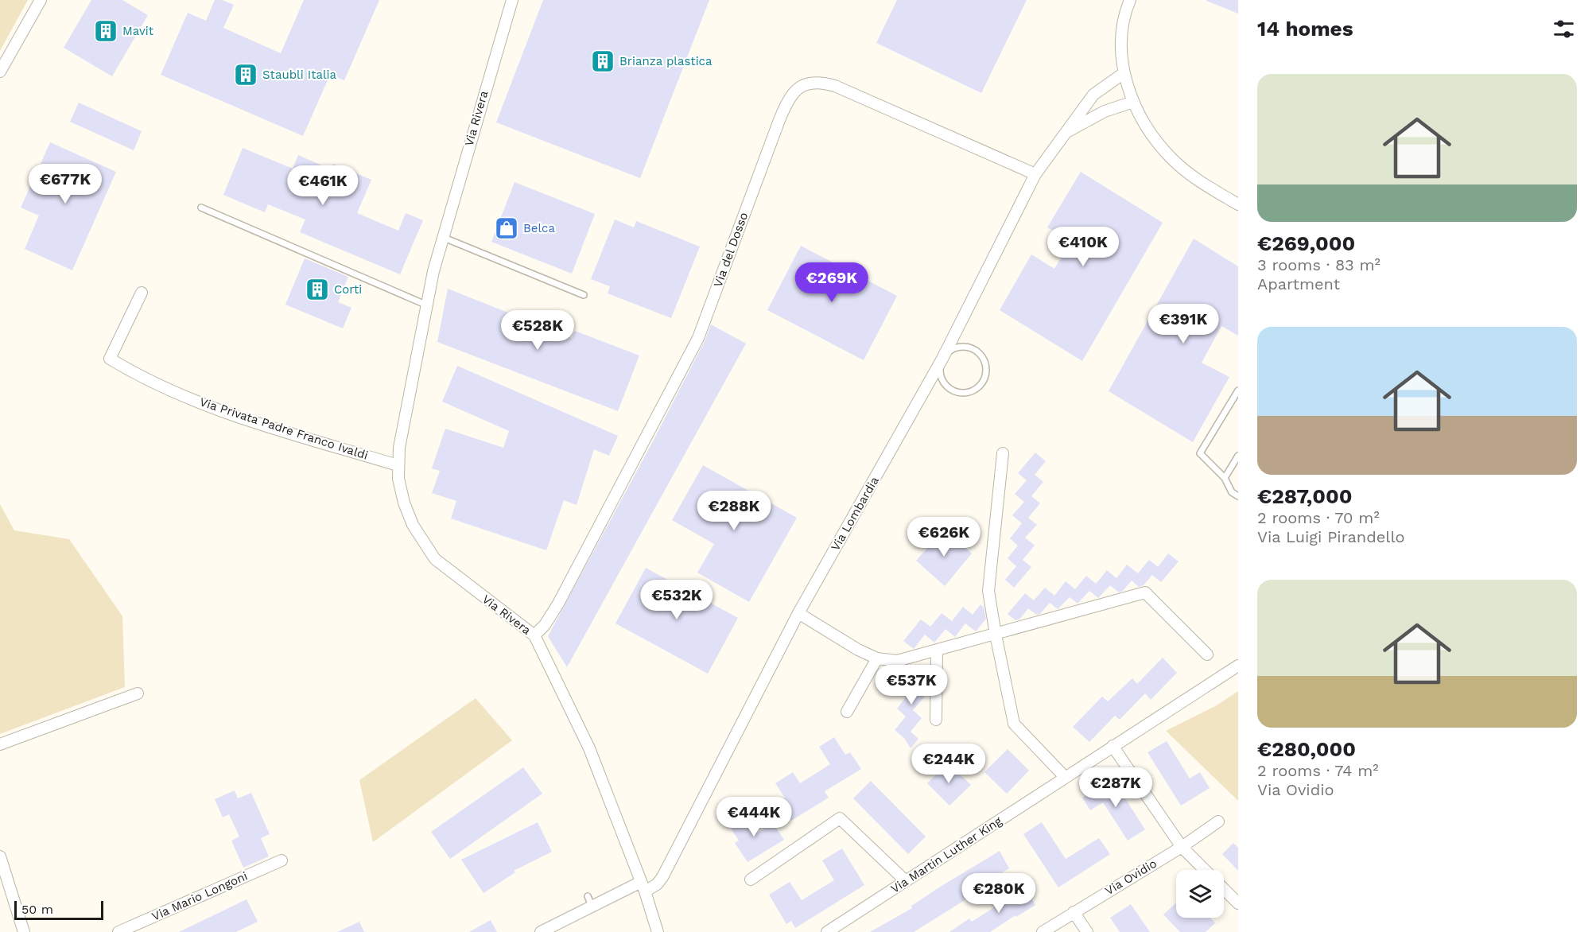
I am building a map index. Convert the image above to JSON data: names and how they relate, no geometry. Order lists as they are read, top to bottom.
{
  "streets": {
    "street": [
      "Via Rivera",
      "Via del Dosso",
      "Via Privata Padre Franco Ivaldi",
      "Via Lombardia",
      "Via Martin Luther King",
      "Via Ovidio",
      "Via Mario Longoni"
    ]
  },
  "crossings": [
    ["Via Rivera", "Via del Dosso"],
    ["Via Rivera", "Via Privata Padre Franco Ivaldi"],
    ["Via Rivera", "Via Lombardia"],
    ["Via del Dosso", "Via Lombardia"]
  ],
  "places": {
    "building": [
      "Mavit",
      "Brianza plastica",
      "Staubli Italia",
      "Corti"
    ],
    "shop": ["Belca"]
  },
  "scale_bar": "50 m",
  "page": {
    "heading": "14 homes",
    "list": [
      {
        "name": "€269,000",
        "note": "3 rooms · 83 m² · Apartment"
      },
      {
        "name": "€287,000",
        "note": "2 rooms · 70 m² · Via Luigi Pirandello"
      },
      {
        "name": "€280,000",
        "note": "2 rooms · 74 m² · Via Ovidio"
      }
    ],
    "price": [
      "€677K",
      "€461K",
      "€410K",
      "€269K",
      "€391K",
      "€528K",
      "€288K",
      "€626K",
      "€532K",
      "€537K",
      "€244K",
      "€287K",
      "€444K",
      "€280K"
    ],
    "scale": "50 m"
  }
}
